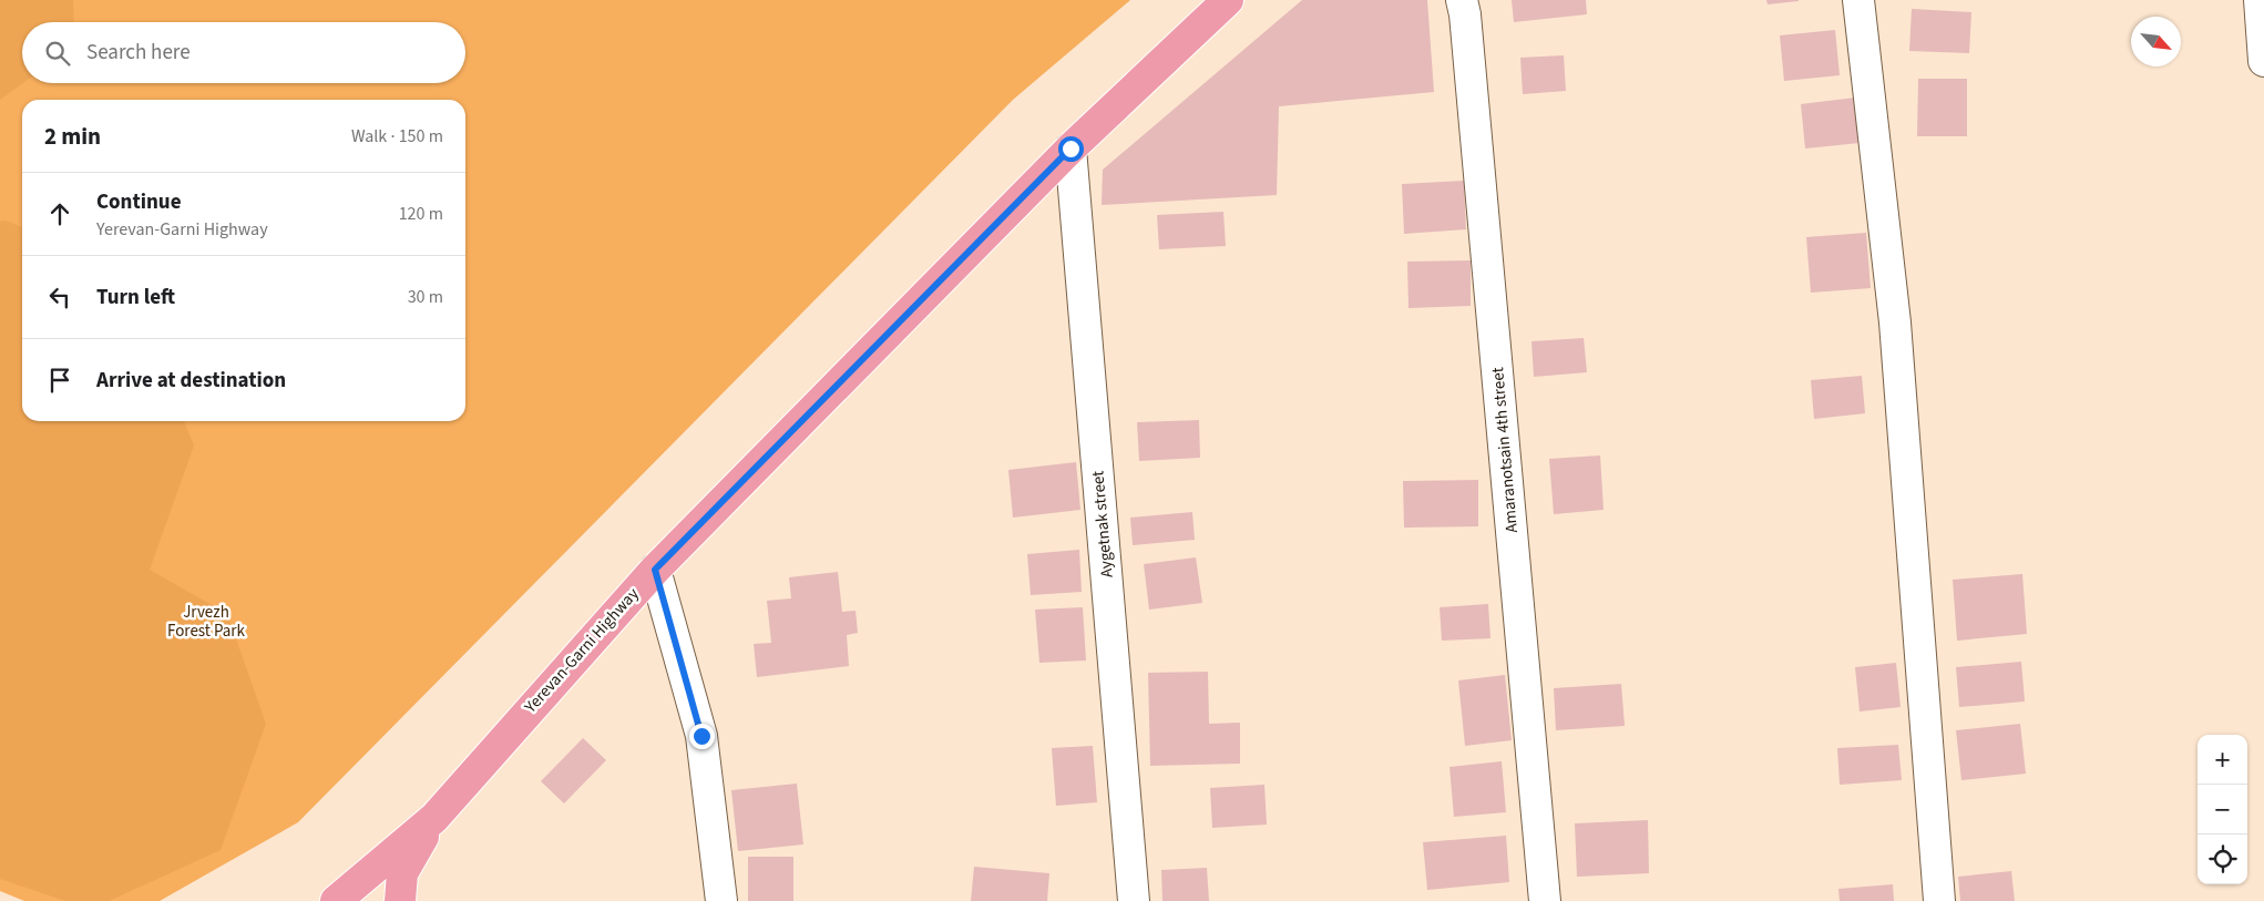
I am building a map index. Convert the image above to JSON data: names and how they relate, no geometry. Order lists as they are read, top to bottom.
{
  "streets": {
    "main road": ["Yerevan-Garni Highway"],
    "street": ["Amaranotsain 4th street", "Aygetnak street"]
  },
  "crossings": [
    ["Aygetnak street", "Yerevan-Garni Highway"]
  ],
  "parks": ["Jrvezh Forest Park"],
  "north": "bottom right",
  "page": {
    "search": "Search here",
    "heading": ["2 min", "Walk · 150 m"],
    "list": [
      ["Continue", "Yerevan-Garni Highway", "120 m"],
      ["Turn left", "30 m"],
      "Arrive at destination"
    ],
    "map_buttons": ["+", "−"]
  }
}
